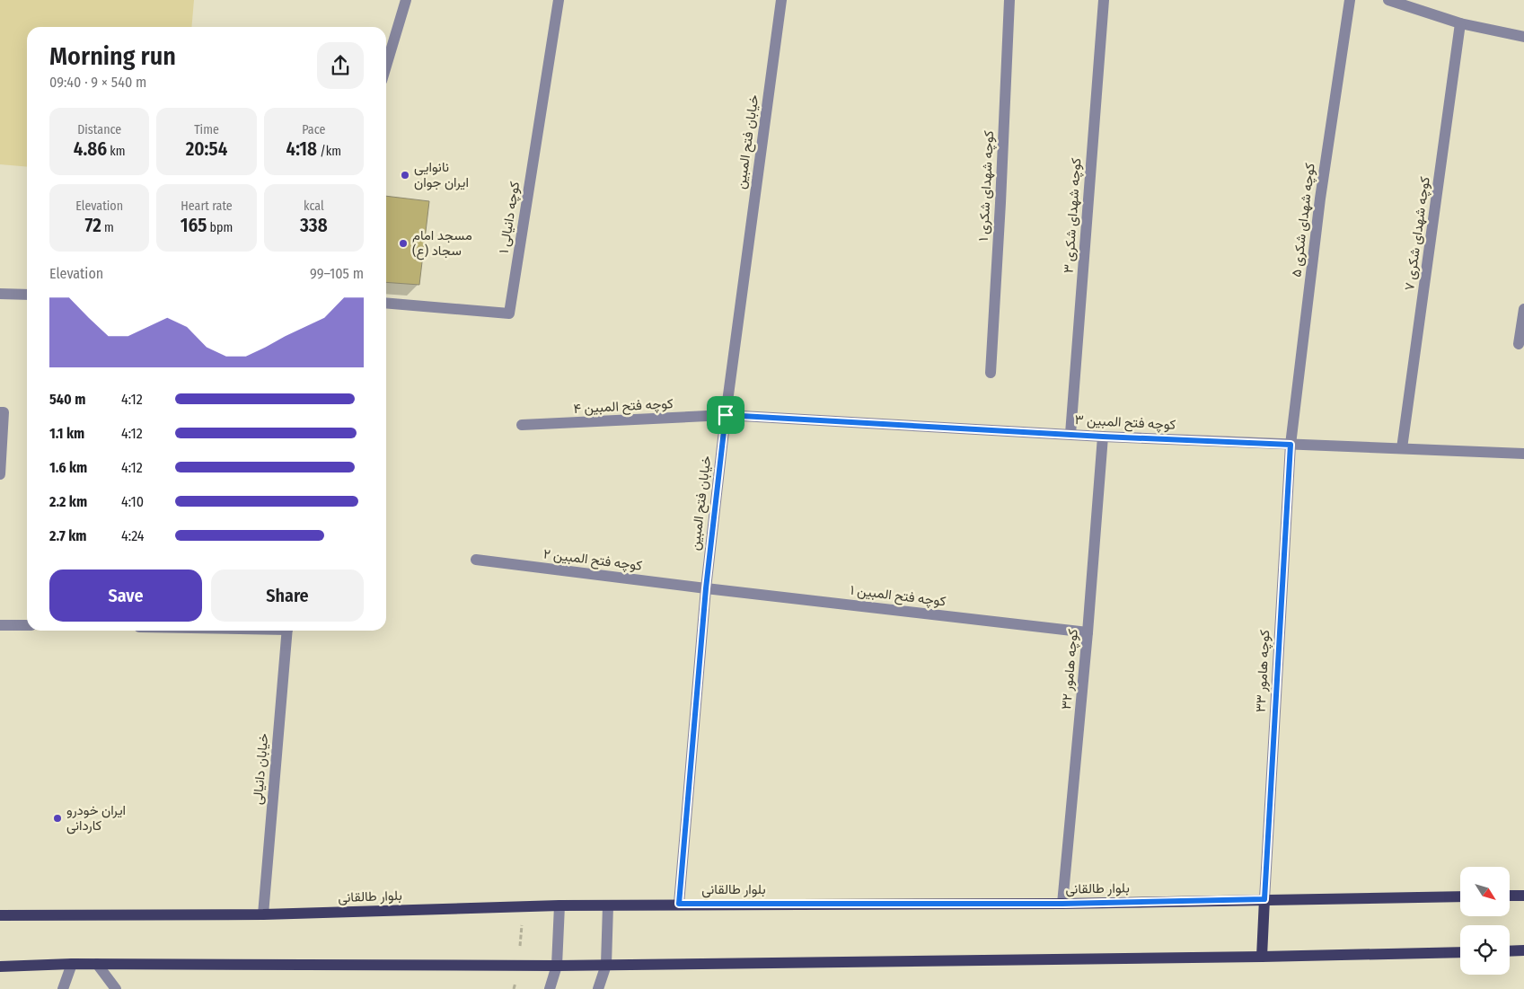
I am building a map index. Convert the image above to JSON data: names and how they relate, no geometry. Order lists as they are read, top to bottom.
{
  "streets": {
    "main road": ["بلوار طالقانی"],
    "street": [
      "خیابان فتح المبین",
      "کوچه شهدای شکری ۱",
      "کوچه شهدای شکری ۳",
      "کوچه دانیالی ۱",
      "کوچه شهدای شکری ۵",
      "کوچه شهدای شکری ۷",
      "کوچه فتح المبین ۴",
      "کوچه فتح المبین ۳",
      "کوچه فتح المبین ۲",
      "کوچه فتح المبین ۱",
      "کوچه هامور ۳۲",
      "کوچه هامور ۳۳",
      "خیابان دانیالی"
    ]
  },
  "crossings": [
    ["خیابان فتح المبین", "کوچه فتح المبین ۴"],
    ["خیابان فتح المبین", "کوچه فتح المبین ۳"],
    ["خیابان فتح المبین", "کوچه فتح المبین ۲"],
    ["خیابان فتح المبین", "کوچه فتح المبین ۱"],
    ["خیابان فتح المبین", "بلوار طالقانی"],
    ["کوچه شهدای شکری ۳", "کوچه فتح المبین ۳"],
    ["کوچه شهدای شکری ۵", "کوچه فتح المبین ۳"],
    ["کوچه شهدای شکری ۵", "کوچه هامور ۳۳"],
    ["کوچه شهدای شکری ۷", "کوچه فتح المبین ۳"],
    ["کوچه فتح المبین ۴", "کوچه فتح المبین ۳"],
    ["کوچه فتح المبین ۳", "کوچه هامور ۳۲"],
    ["کوچه فتح المبین ۳", "کوچه هامور ۳۳"],
    ["کوچه فتح المبین ۲", "کوچه فتح المبین ۱"],
    ["کوچه فتح المبین ۱", "کوچه هامور ۳۲"],
    ["کوچه هامور ۳۲", "بلوار طالقانی"],
    ["کوچه هامور ۳۳", "بلوار طالقانی"],
    ["خیابان دانیالی", "بلوار طالقانی"]
  ],
  "places": ["نانوایی ایران جوان", "مسجد امام سجاد (ع)", "ایران خودرو کاردانی"],
  "north": "bottom right",
  "page": {
    "heading": ["Morning run", "09:40 · 9 × 540 m"],
    "stats": [
      ["Distance", "4.86 km"],
      ["Time", "20:54"],
      ["Pace", "4:18 /km"],
      ["Elevation", "72 m"],
      ["Heart rate", "165 bpm"],
      ["kcal", "338"]
    ],
    "chart": ["Elevation", "99–105 m"],
    "list": [
      {
        "name": "540 m",
        "note": "4:12"
      },
      {
        "name": "1.1 km",
        "note": "4:12"
      },
      {
        "name": "1.6 km",
        "note": "4:12"
      },
      {
        "name": "2.2 km",
        "note": "4:10"
      },
      {
        "name": "2.7 km",
        "note": "4:24"
      }
    ],
    "buttons": ["Save", "Share"]
  }
}
